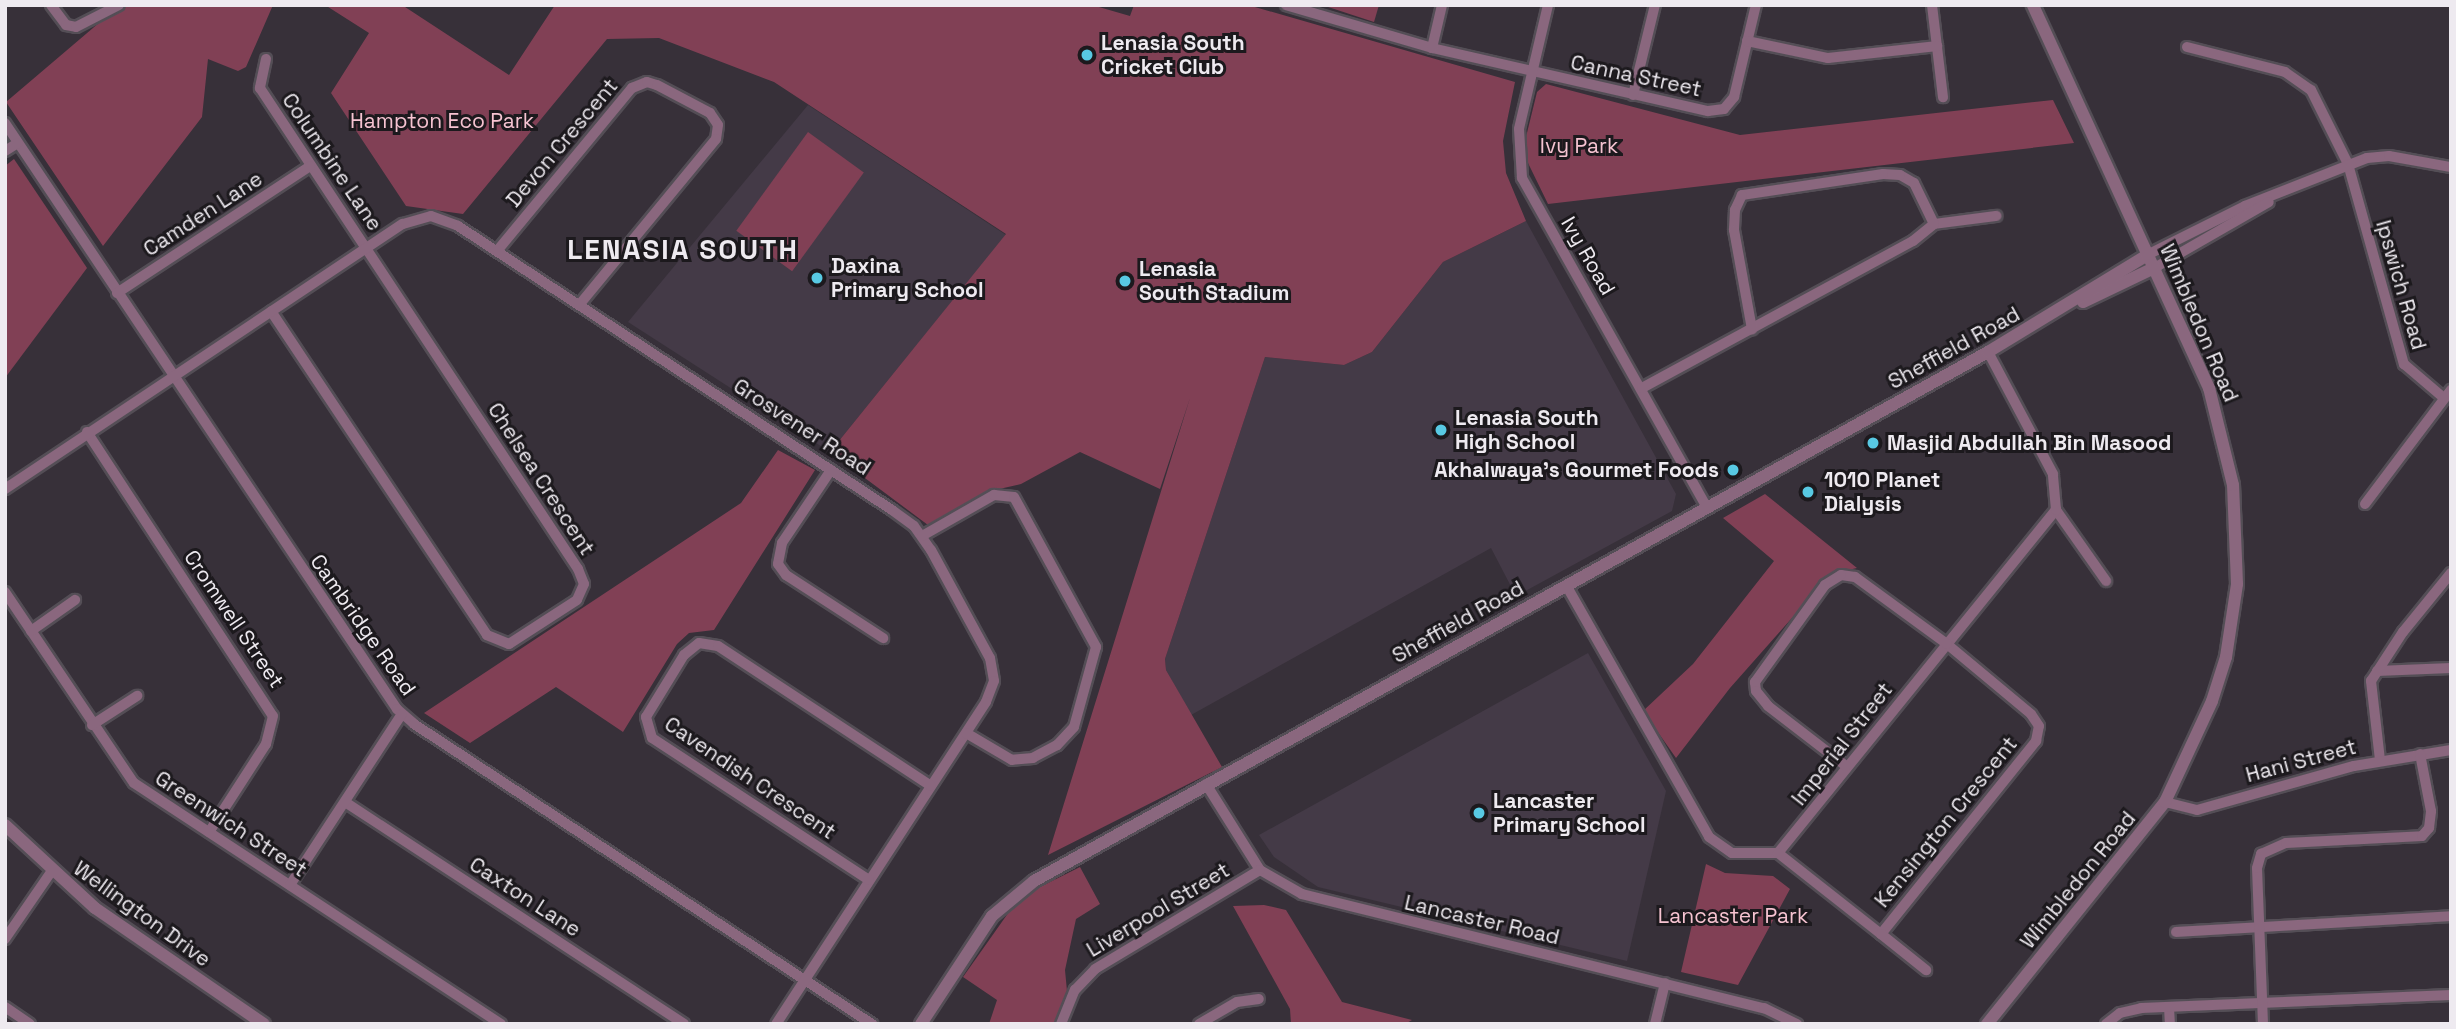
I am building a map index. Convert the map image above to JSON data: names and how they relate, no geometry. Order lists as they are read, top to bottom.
{
  "streets": {
    "street": [
      "Canna Street",
      "Devon Crescent",
      "Columbine Lane",
      "Camden Lane",
      "Ivy Road",
      "Ipswich Road",
      "Wimbledon Road",
      "Sheffield Road",
      "Grosvener Road",
      "Chelsea Crescent",
      "Cromwell Street",
      "Cambridge Road",
      "Imperial Street",
      "Hani Street",
      "Cavendish Crescent",
      "Kensington Crescent",
      "Greenwich Street",
      "Caxton Lane",
      "Liverpool Street",
      "Wellington Drive",
      "Lancaster Road"
    ]
  },
  "crossings": [
    ["Canna Street", "Ivy Road"],
    ["Devon Crescent", "Grosvener Road"],
    ["Columbine Lane", "Camden Lane"],
    ["Columbine Lane", "Grosvener Road"],
    ["Columbine Lane", "Chelsea Crescent"],
    ["Camden Lane", "Cambridge Road"],
    ["Ivy Road", "Sheffield Road"],
    ["Wimbledon Road", "Sheffield Road"],
    ["Wimbledon Road", "Hani Street"],
    ["Sheffield Road", "Lancaster Road"],
    ["Grosvener Road", "Chelsea Crescent"],
    ["Grosvener Road", "Cambridge Road"],
    ["Grosvener Road", "Cavendish Crescent"],
    ["Cromwell Street", "Greenwich Street"],
    ["Imperial Street", "Kensington Crescent"],
    ["Liverpool Street", "Lancaster Road"]
  ],
  "districts": ["LENASIA SOUTH"],
  "parks": ["Hampton Eco Park", "Ivy Park", "Lancaster Park"],
  "places": [
    "Lenasia South Cricket Club",
    "Daxina Primary School",
    "Lenasia South Stadium",
    "Lenasia South High School",
    "Masjid Abdullah Bin Masood",
    "Akhalwaya's Gourmet Foods",
    "1010 Planet Dialysis",
    "Lancaster Primary School"
  ]
}
